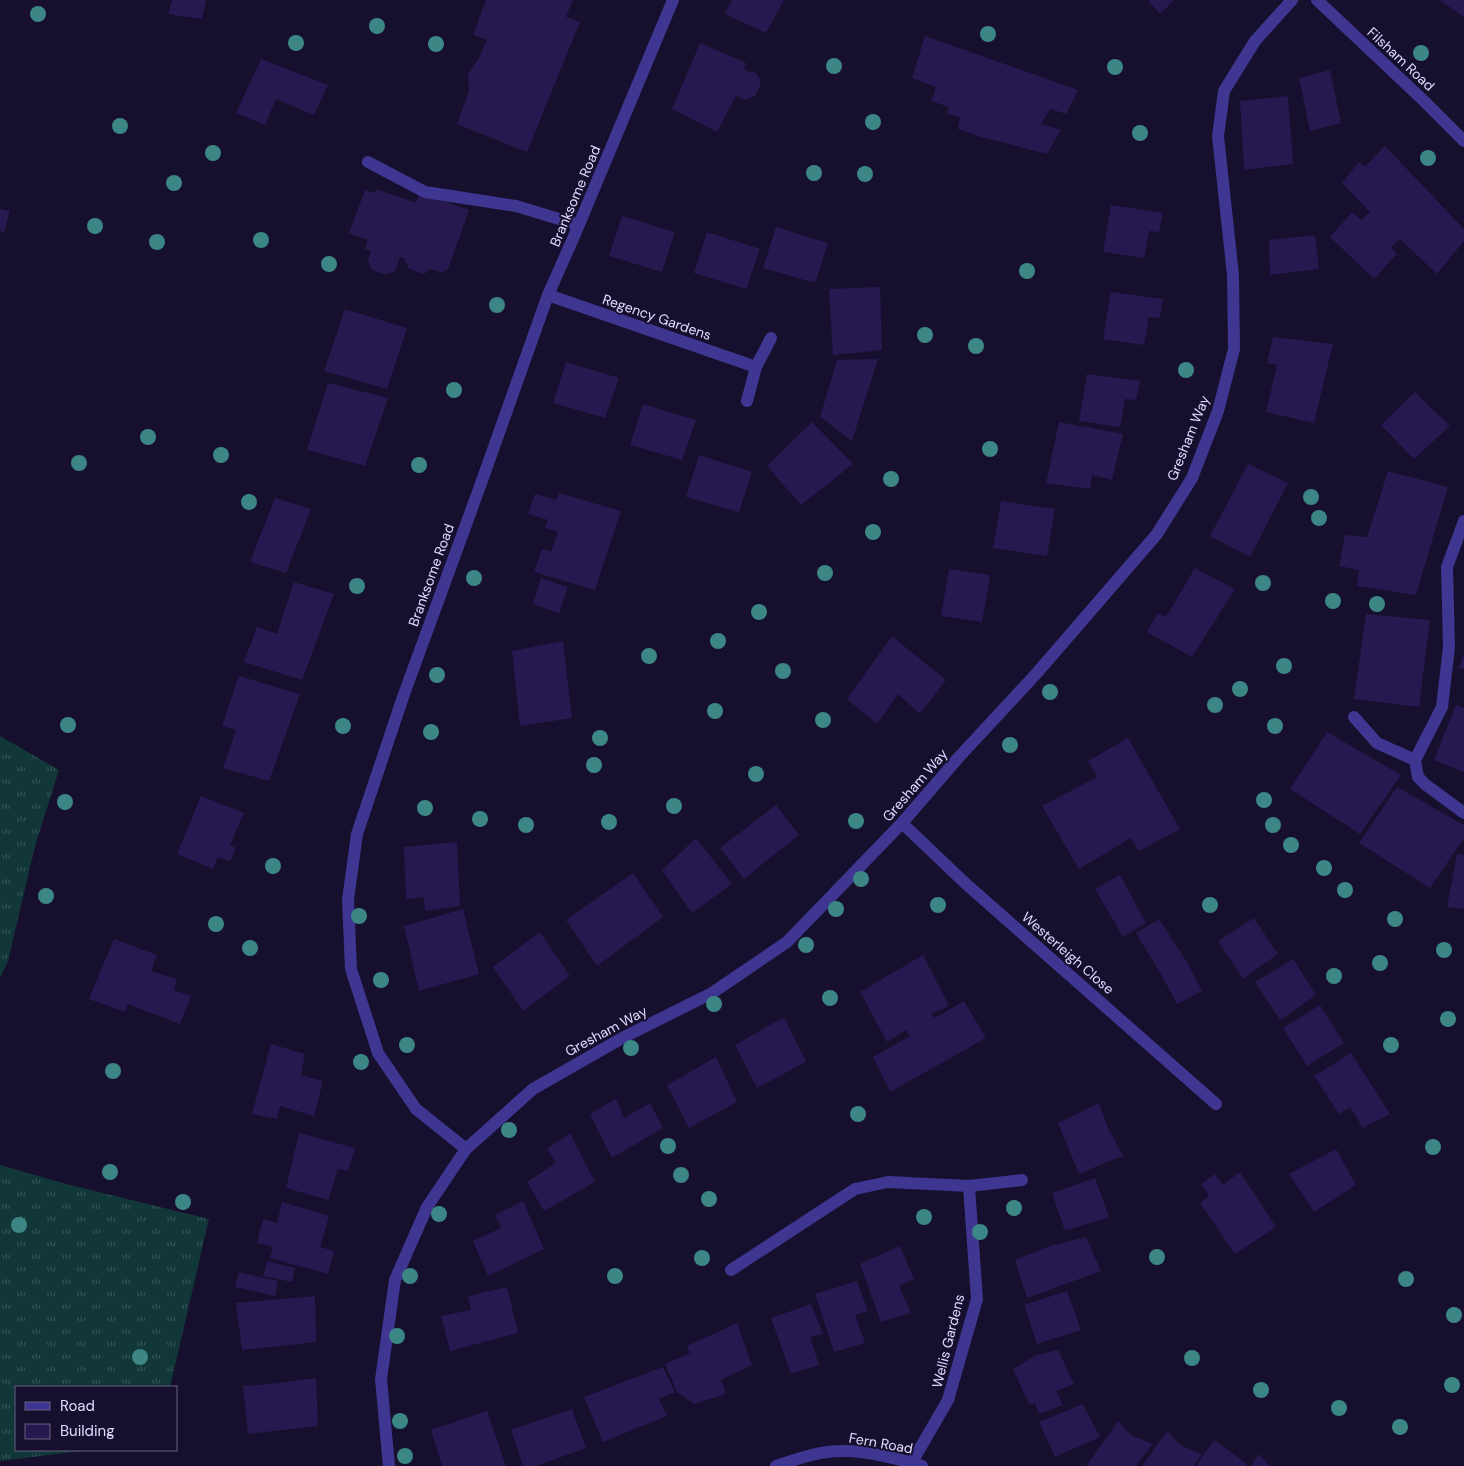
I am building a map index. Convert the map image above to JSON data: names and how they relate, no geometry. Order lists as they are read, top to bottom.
{
  "streets": {
    "street": [
      "Filsham Road",
      "Branksome Road",
      "Regency Gardens",
      "Gresham Way",
      "Westerleigh Close",
      "Wellis Gardens",
      "Fern Road"
    ]
  },
  "crossings": [
    ["Branksome Road", "Regency Gardens"],
    ["Branksome Road", "Gresham Way"],
    ["Gresham Way", "Westerleigh Close"],
    ["Wellis Gardens", "Fern Road"]
  ],
  "legend": ["Road", "Building"]
}
